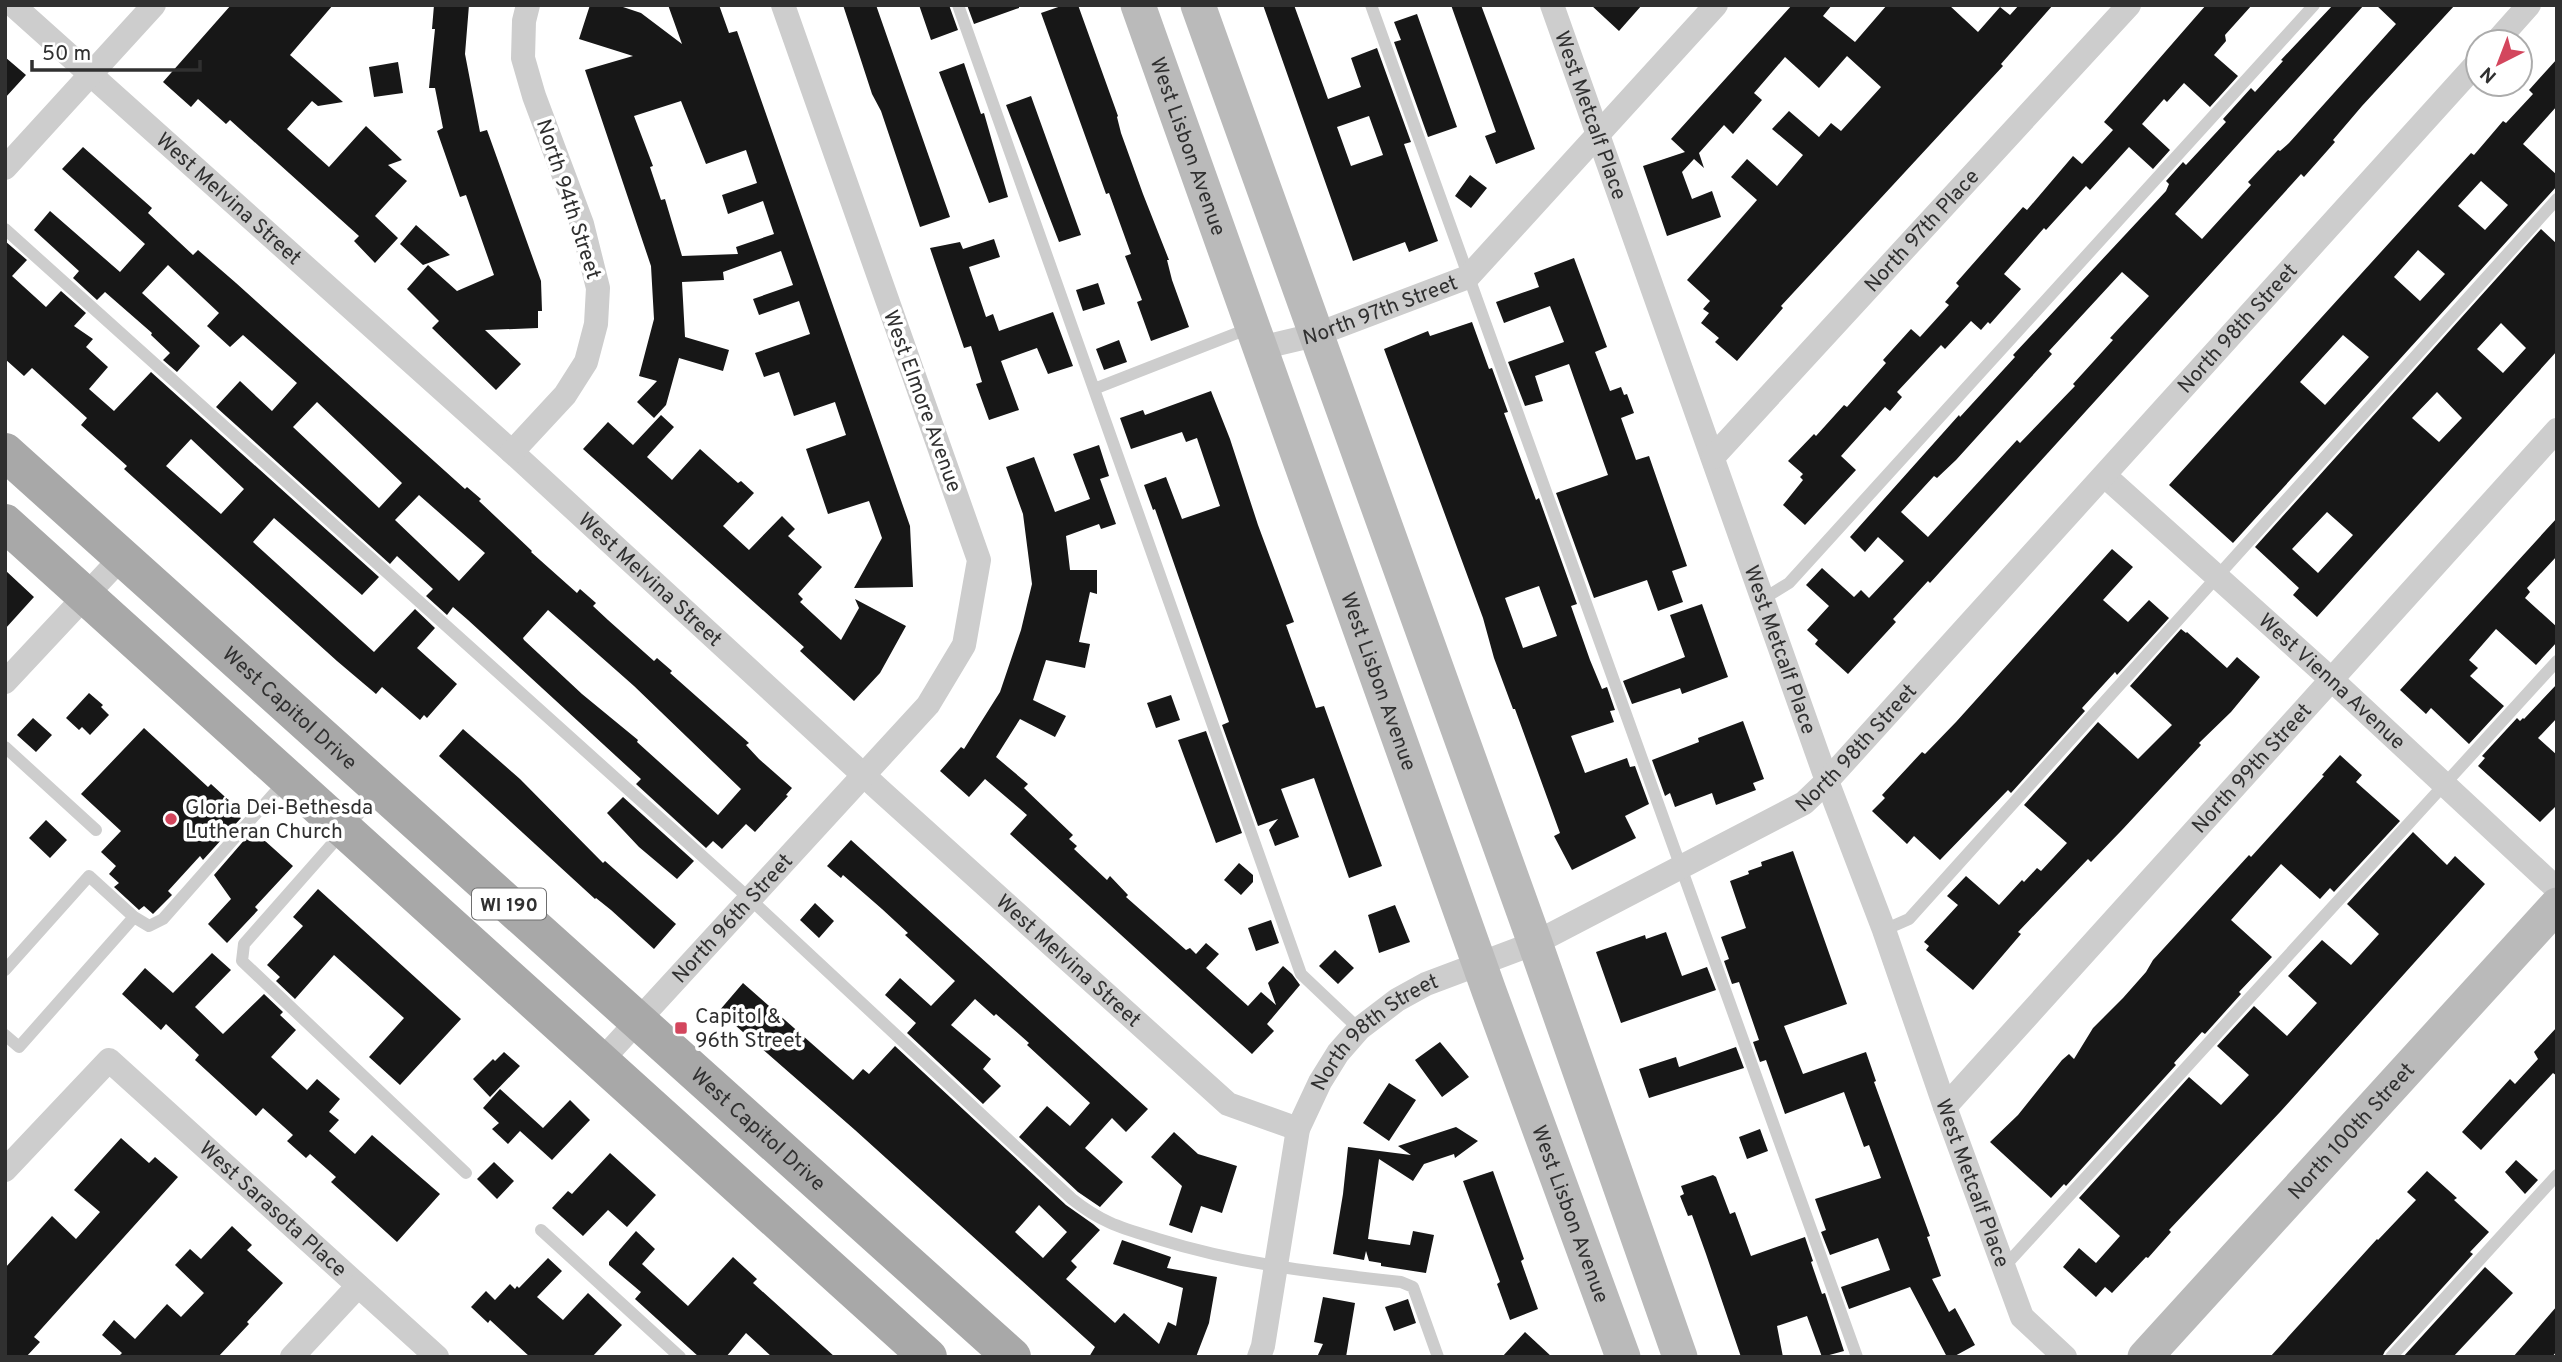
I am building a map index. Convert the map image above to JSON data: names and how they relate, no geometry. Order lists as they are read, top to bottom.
{
  "streets": {
    "main road": [
      "West Lisbon Avenue",
      "West Capitol Drive",
      "WI 190",
      "North 100th Street"
    ],
    "street": [
      "West Metcalf Place",
      "West Melvina Street",
      "North 94th Street",
      "North 97th Place",
      "North 97th Street",
      "North 98th Street",
      "West Elmore Avenue",
      "West Vienna Avenue",
      "North 99th Street",
      "North 96th Street",
      "West Sarasota Place"
    ]
  },
  "crossings": [
    ["West Metcalf Place", "North 97th Place"],
    ["West Metcalf Place", "North 97th Street"],
    ["West Metcalf Place", "North 98th Street"],
    ["West Metcalf Place", "North 99th Street"],
    ["West Lisbon Avenue", "North 97th Street"],
    ["West Lisbon Avenue", "North 98th Street"],
    ["West Melvina Street", "North 94th Street"],
    ["West Melvina Street", "North 98th Street"],
    ["West Melvina Street", "West Elmore Avenue"],
    ["West Melvina Street", "North 96th Street"],
    ["North 98th Street", "West Vienna Avenue"],
    ["West Elmore Avenue", "North 96th Street"],
    ["West Vienna Avenue", "North 99th Street"],
    ["West Capitol Drive", "North 96th Street"],
    ["WI 190", "North 96th Street"]
  ],
  "places": {
    "other": ["Gloria Dei-Bethesda Lutheran Church"],
    "transit": ["Capitol & 96th Street"]
  },
  "scale_bar": "50 m",
  "north": "bottom left"
}
